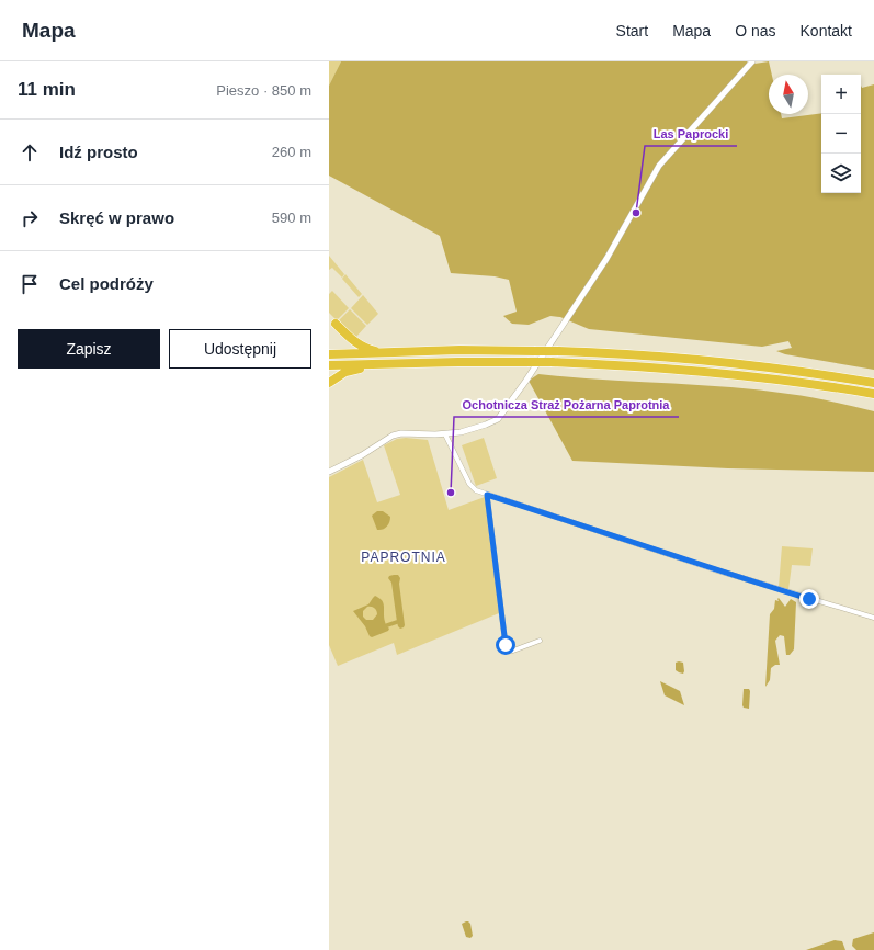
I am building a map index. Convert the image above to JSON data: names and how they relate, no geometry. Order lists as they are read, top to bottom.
{
  "districts": ["PAPROTNIA"],
  "places": ["Las Paprocki", "Ochotnicza Straż Pożarna Paprotnia"],
  "north": "top",
  "page": {
    "header": "Mapa",
    "nav": [
      "Start",
      "Mapa",
      "O nas",
      "Kontakt"
    ],
    "heading": ["11 min", "Pieszo · 850 m"],
    "map_buttons": ["+", "−"],
    "list": [
      ["Idź prosto", "260 m"],
      ["Skręć w prawo", "590 m"],
      "Cel podróży"
    ],
    "buttons": ["Zapisz", "Udostępnij"]
  }
}
